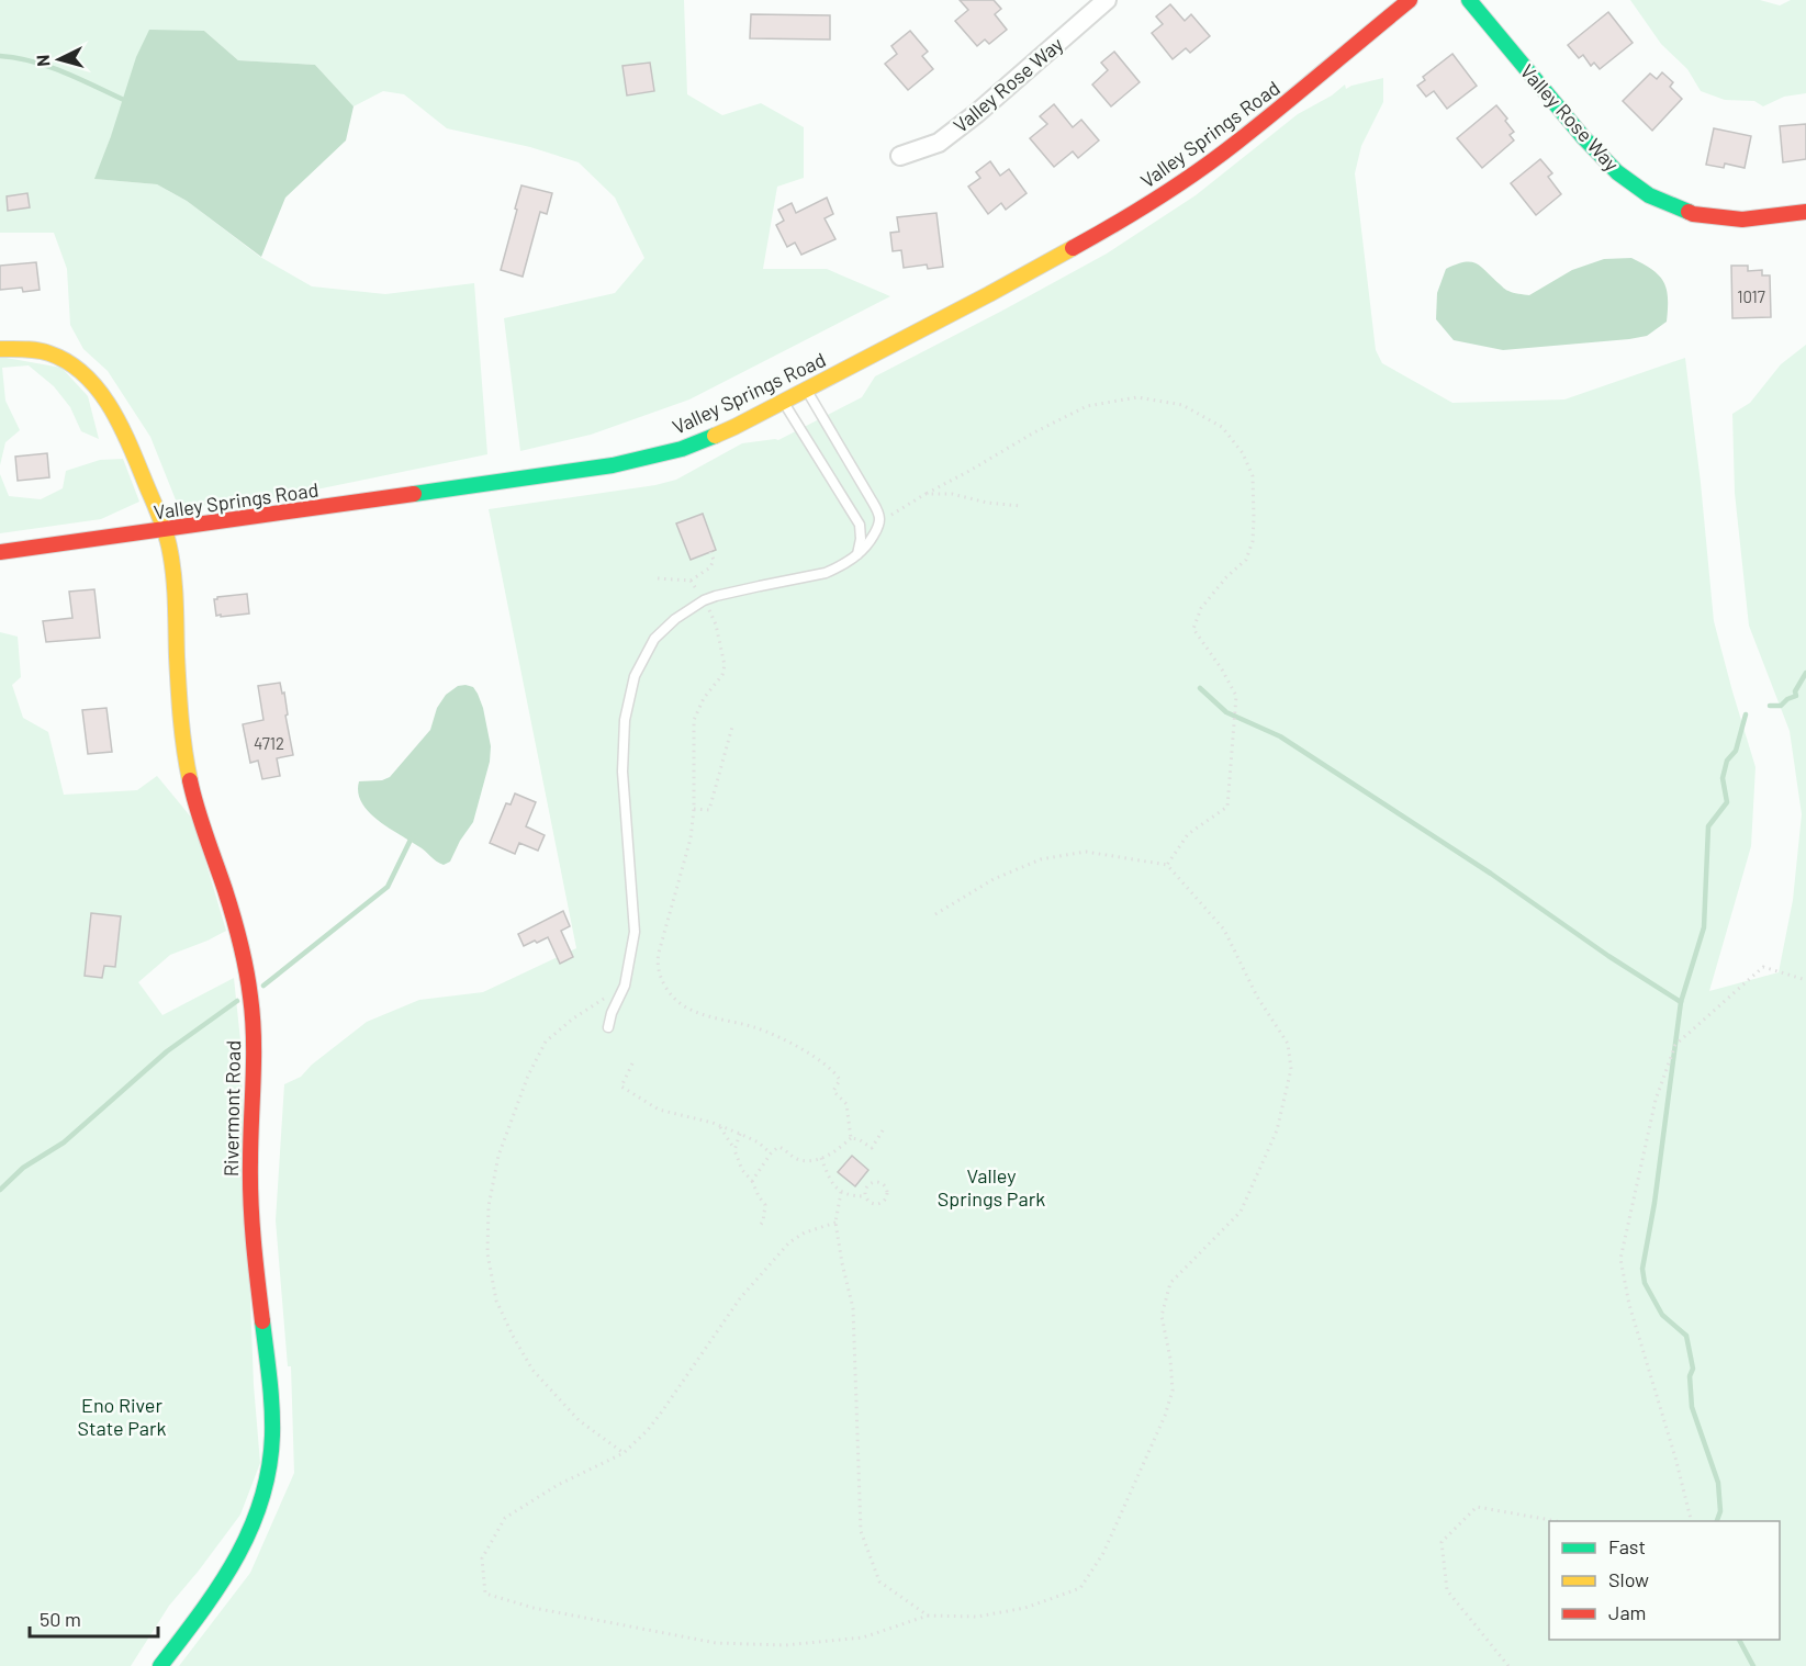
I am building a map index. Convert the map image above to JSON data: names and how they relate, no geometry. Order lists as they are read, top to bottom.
{
  "streets": {
    "street": ["Valley Rose Way", "Valley Springs Road", "Rivermont Road"]
  },
  "crossings": [
    ["Valley Springs Road", "Rivermont Road"]
  ],
  "parks": ["Valley Springs Park", "Eno River State Park"],
  "house_numbers": ["1017", "4712"],
  "legend": ["Fast", "Slow", "Jam"],
  "scale_bar": "50 m",
  "north": "left"
}
